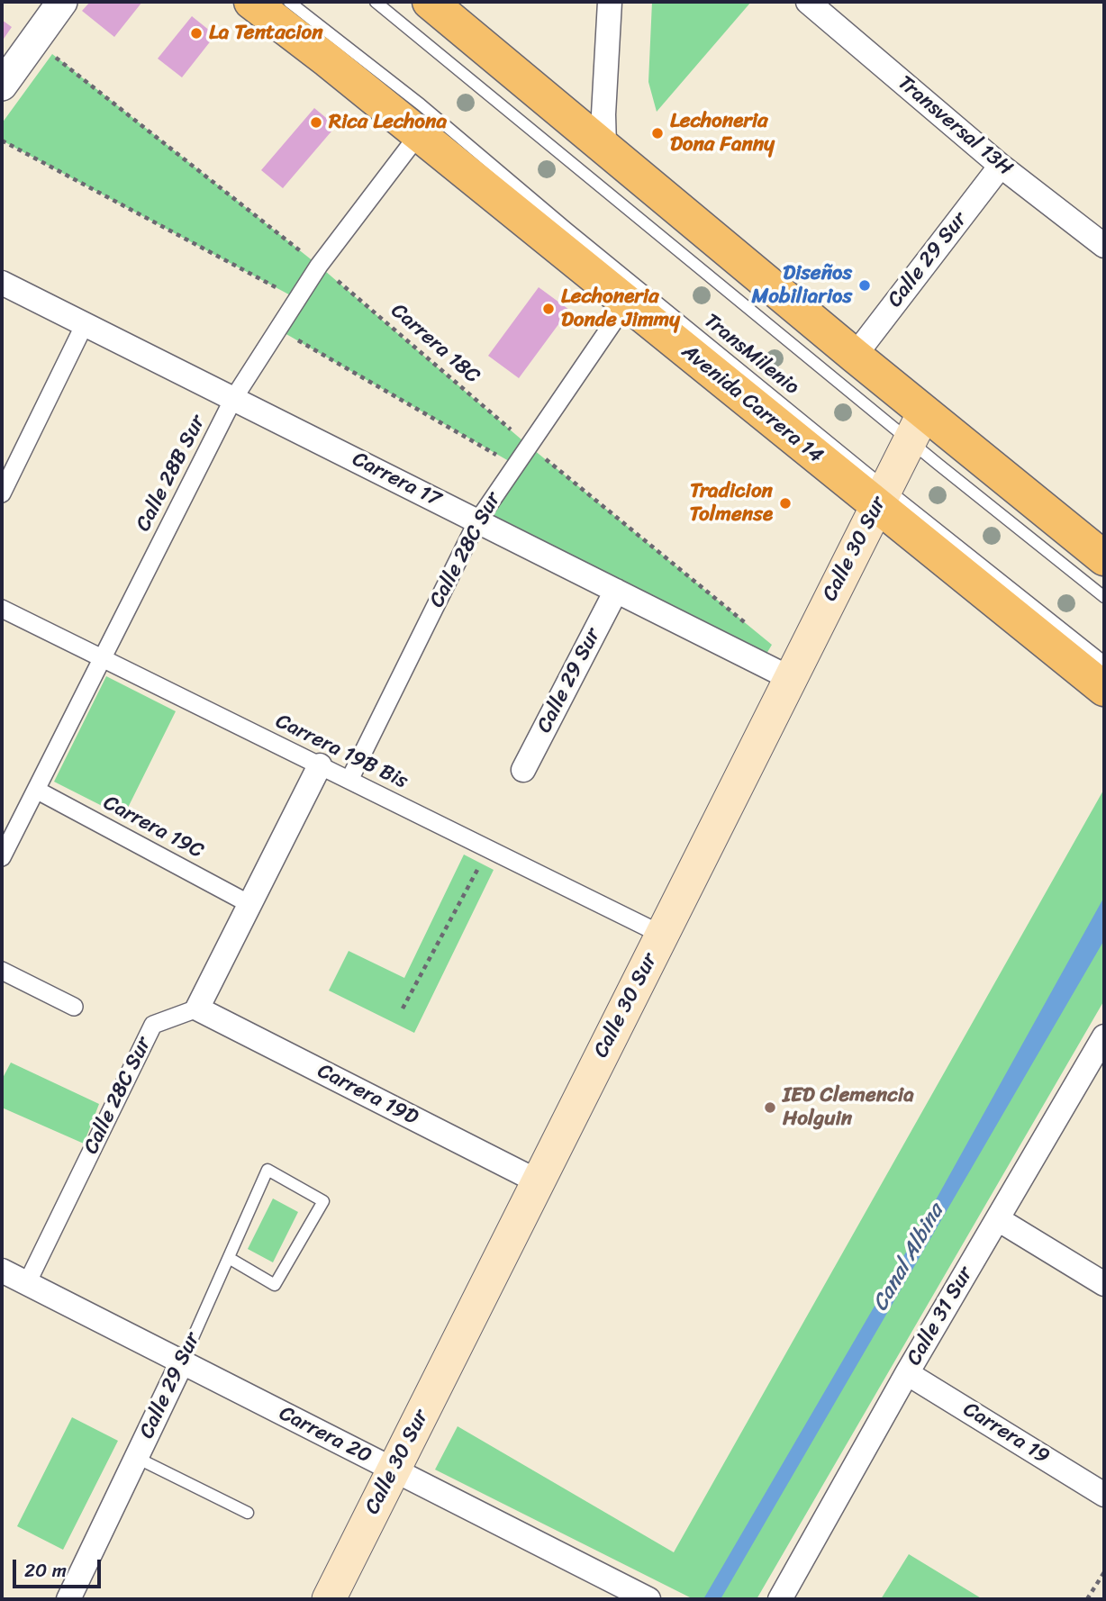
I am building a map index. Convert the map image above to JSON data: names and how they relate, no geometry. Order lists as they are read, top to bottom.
{
  "streets": {
    "main road": ["Avenida Carrera 14", "Calle 30 Sur"],
    "street": [
      "Transversal 13H",
      "Calle 29 Sur",
      "Calle 28B Sur",
      "Carrera 17",
      "Calle 28C Sur",
      "Carrera 19B Bis",
      "Carrera 19C",
      "Carrera 19D",
      "Calle 31 Sur",
      "Carrera 19",
      "Carrera 20"
    ],
    "lane": ["TransMilenio"],
    "path": ["Carrera 18C"]
  },
  "crossings": [
    ["Transversal 13H", "Calle 29 Sur"],
    ["Calle 29 Sur", "Carrera 17"],
    ["Calle 29 Sur", "Carrera 20"],
    ["Carrera 18C", "Calle 28B Sur"],
    ["Carrera 18C", "Calle 28C Sur"],
    ["TransMilenio", "Avenida Carrera 14"],
    ["TransMilenio", "Calle 30 Sur"],
    ["Avenida Carrera 14", "Calle 28B Sur"],
    ["Avenida Carrera 14", "Calle 30 Sur"],
    ["Avenida Carrera 14", "Calle 28C Sur"],
    ["Calle 28B Sur", "Carrera 17"],
    ["Calle 28B Sur", "Carrera 19B Bis"],
    ["Calle 28B Sur", "Carrera 19C"],
    ["Carrera 17", "Calle 30 Sur"],
    ["Carrera 17", "Calle 28C Sur"],
    ["Calle 30 Sur", "Carrera 19B Bis"],
    ["Calle 30 Sur", "Carrera 19D"],
    ["Calle 30 Sur", "Carrera 20"],
    ["Calle 28C Sur", "Carrera 19B Bis"],
    ["Calle 28C Sur", "Carrera 19D"],
    ["Calle 28C Sur", "Carrera 20"],
    ["Calle 31 Sur", "Carrera 19"]
  ],
  "water": ["Canal Albina"],
  "places": [
    "La Tentacion",
    "Rica Lechona",
    "Lechoneria Dona Fanny",
    "Diseños Mobiliarios",
    "Lechoneria Donde Jimmy",
    "Tradicion Tolmense",
    "IED Clemencia Holguin"
  ],
  "scale_bar": "20 m"
}
